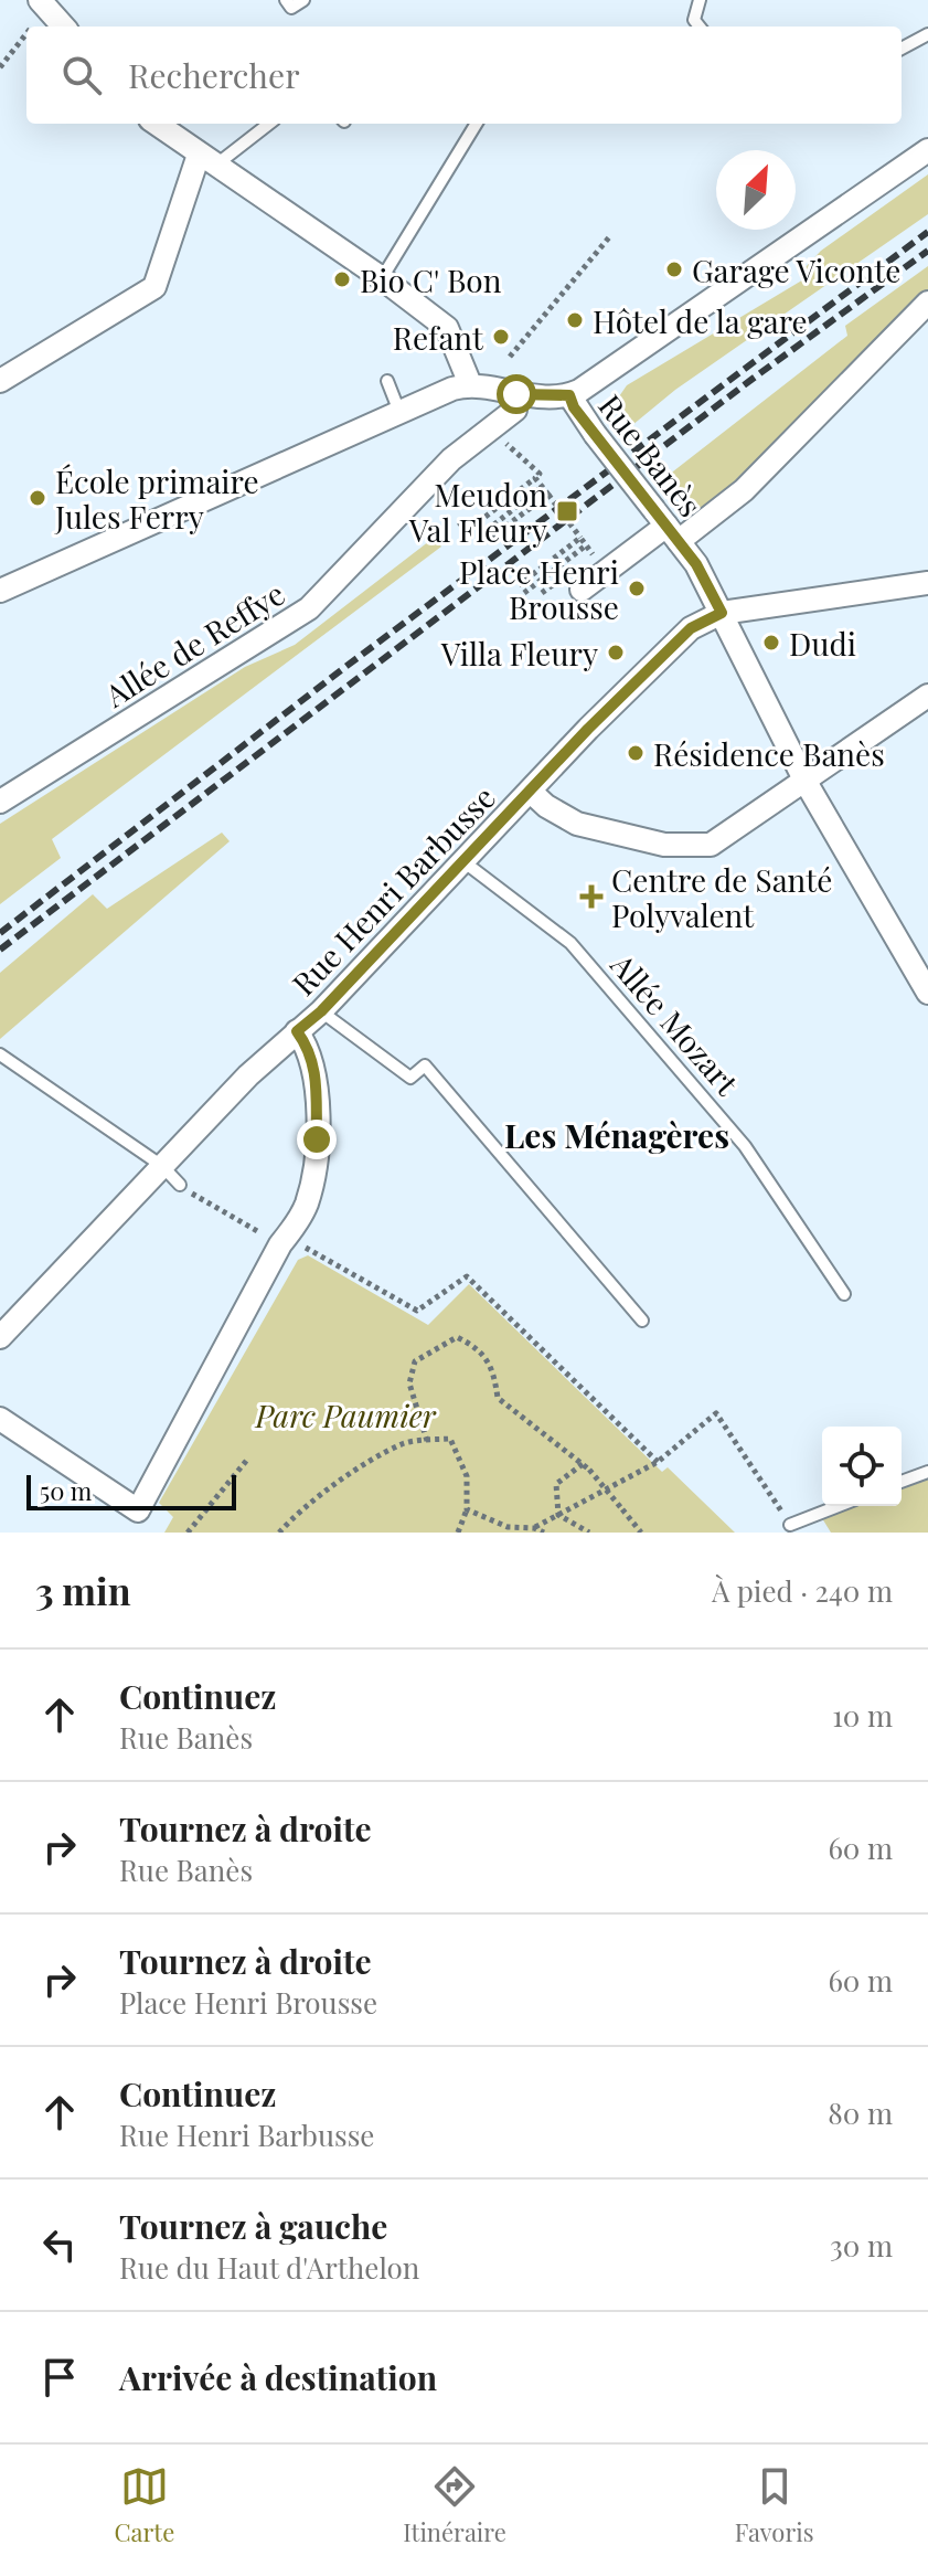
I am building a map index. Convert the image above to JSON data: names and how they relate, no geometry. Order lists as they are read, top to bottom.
{
  "streets": {
    "street": ["Rue Banès", "Allée de Reffye", "Rue Henri Barbusse"],
    "lane": ["Allée Mozart"]
  },
  "crossings": [
    ["Rue Banès", "Allée de Reffye"],
    ["Rue Banès", "Rue Henri Barbusse"],
    ["Rue Henri Barbusse", "Allée Mozart"]
  ],
  "districts": ["Les Ménagères"],
  "parks": ["Parc Paumier"],
  "places": {
    "other": [
      "Garage Viconte",
      "Bio C' Bon",
      "Hôtel de la gare",
      "Refant",
      "École primaire Jules Ferry",
      "Place Henri Brousse",
      "Dudi",
      "Villa Fleury",
      "Résidence Banès"
    ],
    "transit": ["Meudon Val Fleury"],
    "health": ["Centre de Santé Polyvalent"]
  },
  "scale_bar": "50 m",
  "north": "top right",
  "page": {
    "search": "Rechercher",
    "scale": "50 m",
    "heading": ["3 min", "À pied · 240 m"],
    "list": [
      ["Continuez", "Rue Banès", "10 m"],
      ["Tournez à droite", "Rue Banès", "60 m"],
      ["Tournez à droite", "Place Henri Brousse", "60 m"],
      ["Continuez", "Rue Henri Barbusse", "80 m"],
      ["Tournez à gauche", "Rue du Haut d'Arthelon", "30 m"],
      "Arrivée à destination"
    ],
    "nav": ["Carte", "Itinéraire", "Favoris"]
  }
}
